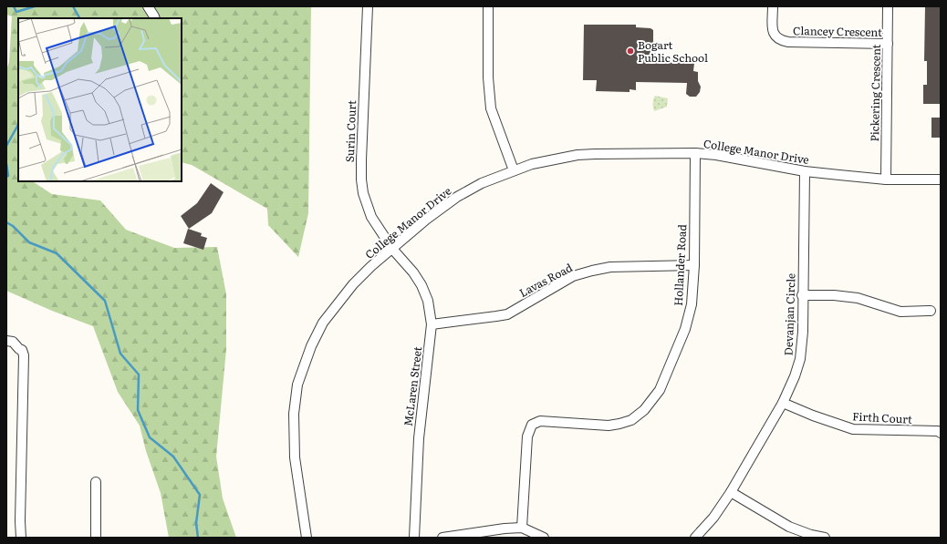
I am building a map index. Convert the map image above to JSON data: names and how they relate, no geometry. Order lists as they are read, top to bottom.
{
  "streets": {
    "street": [
      "Clancey Crescent",
      "Pickering Crescent",
      "Surin Court",
      "College Manor Drive",
      "Hollander Road",
      "Lavas Road",
      "Devanjan Circle",
      "McLaren Street",
      "Firth Court"
    ]
  },
  "crossings": [
    ["Clancey Crescent", "Pickering Crescent"],
    ["Pickering Crescent", "College Manor Drive"],
    ["Surin Court", "College Manor Drive"],
    ["Surin Court", "McLaren Street"],
    ["College Manor Drive", "Hollander Road"],
    ["College Manor Drive", "Devanjan Circle"],
    ["College Manor Drive", "McLaren Street"],
    ["Hollander Road", "Lavas Road"],
    ["Lavas Road", "McLaren Street"],
    ["Devanjan Circle", "Firth Court"]
  ],
  "places": ["Bogart Public School"]
}
